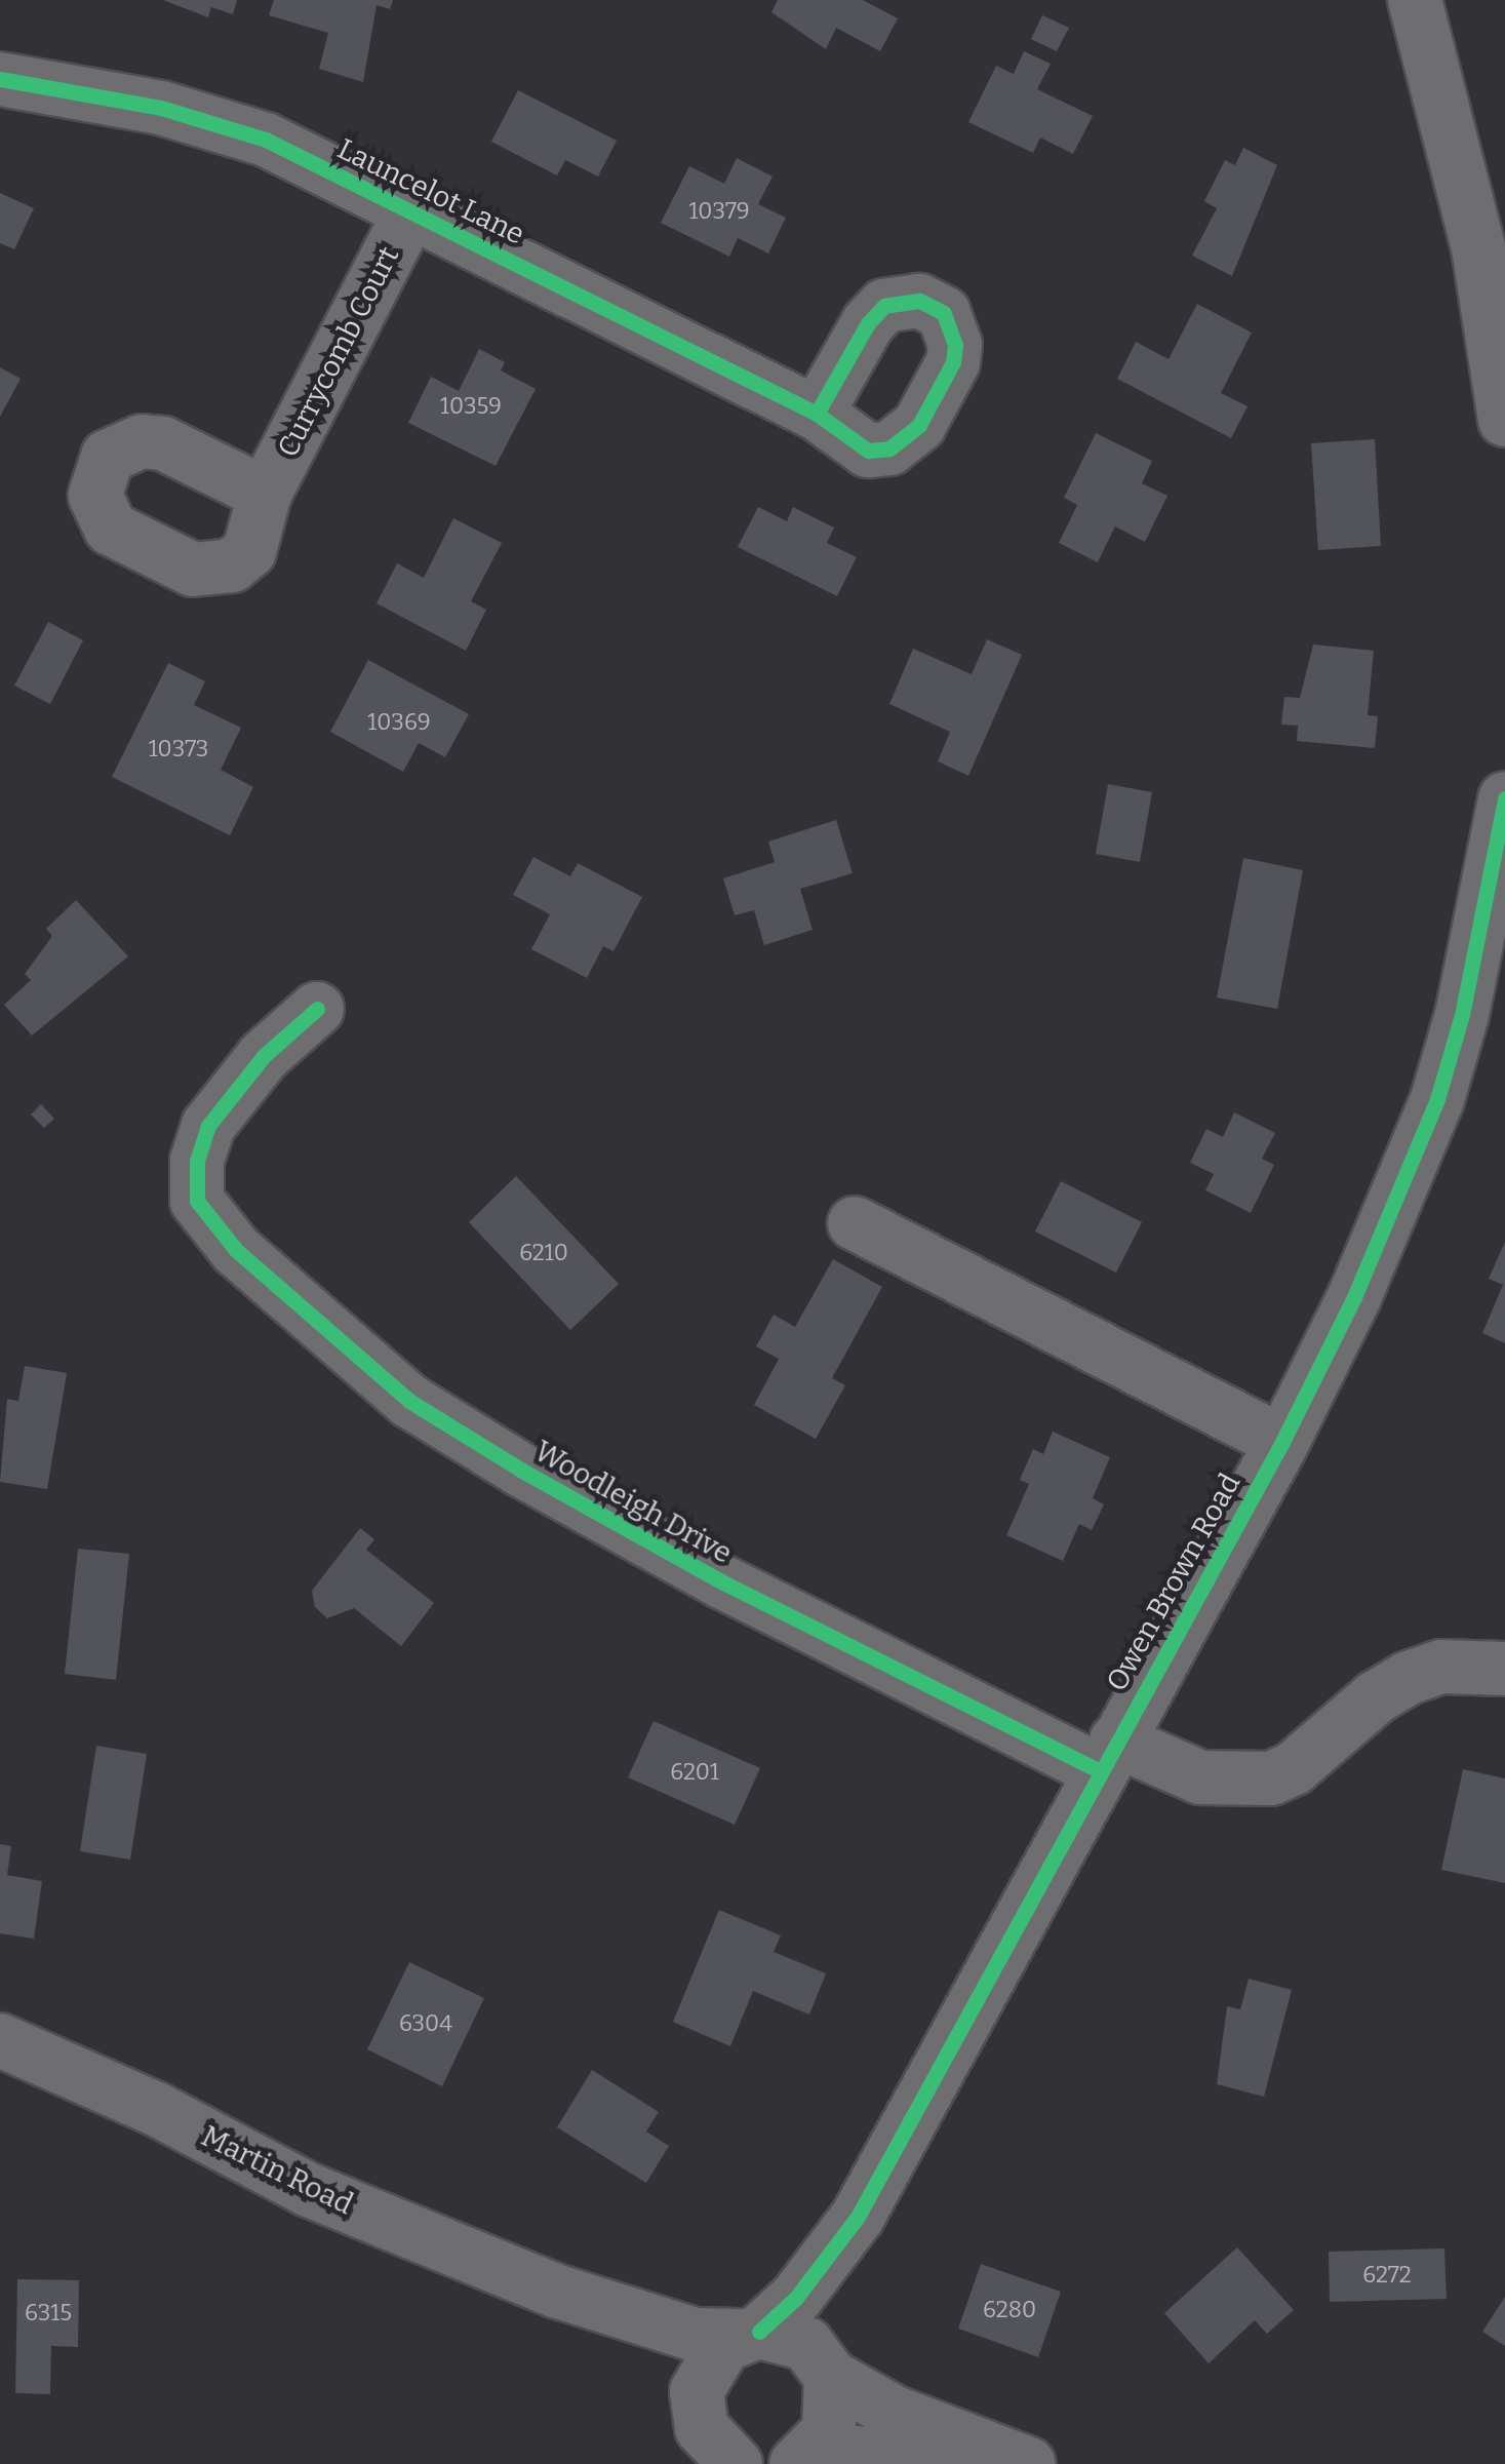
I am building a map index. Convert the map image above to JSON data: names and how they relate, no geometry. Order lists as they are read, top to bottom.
{
  "streets": {
    "street": [
      "Launcelot Lane",
      "Currycomb Court",
      "Woodleigh Drive",
      "Owen Brown Road",
      "Martin Road"
    ]
  },
  "crossings": [
    ["Launcelot Lane", "Currycomb Court"],
    ["Woodleigh Drive", "Owen Brown Road"],
    ["Owen Brown Road", "Martin Road"]
  ],
  "house_numbers": [
    "10379",
    "10359",
    "10369",
    "10373",
    "6210",
    "6201",
    "6304",
    "6272",
    "6280",
    "6315"
  ]
}
